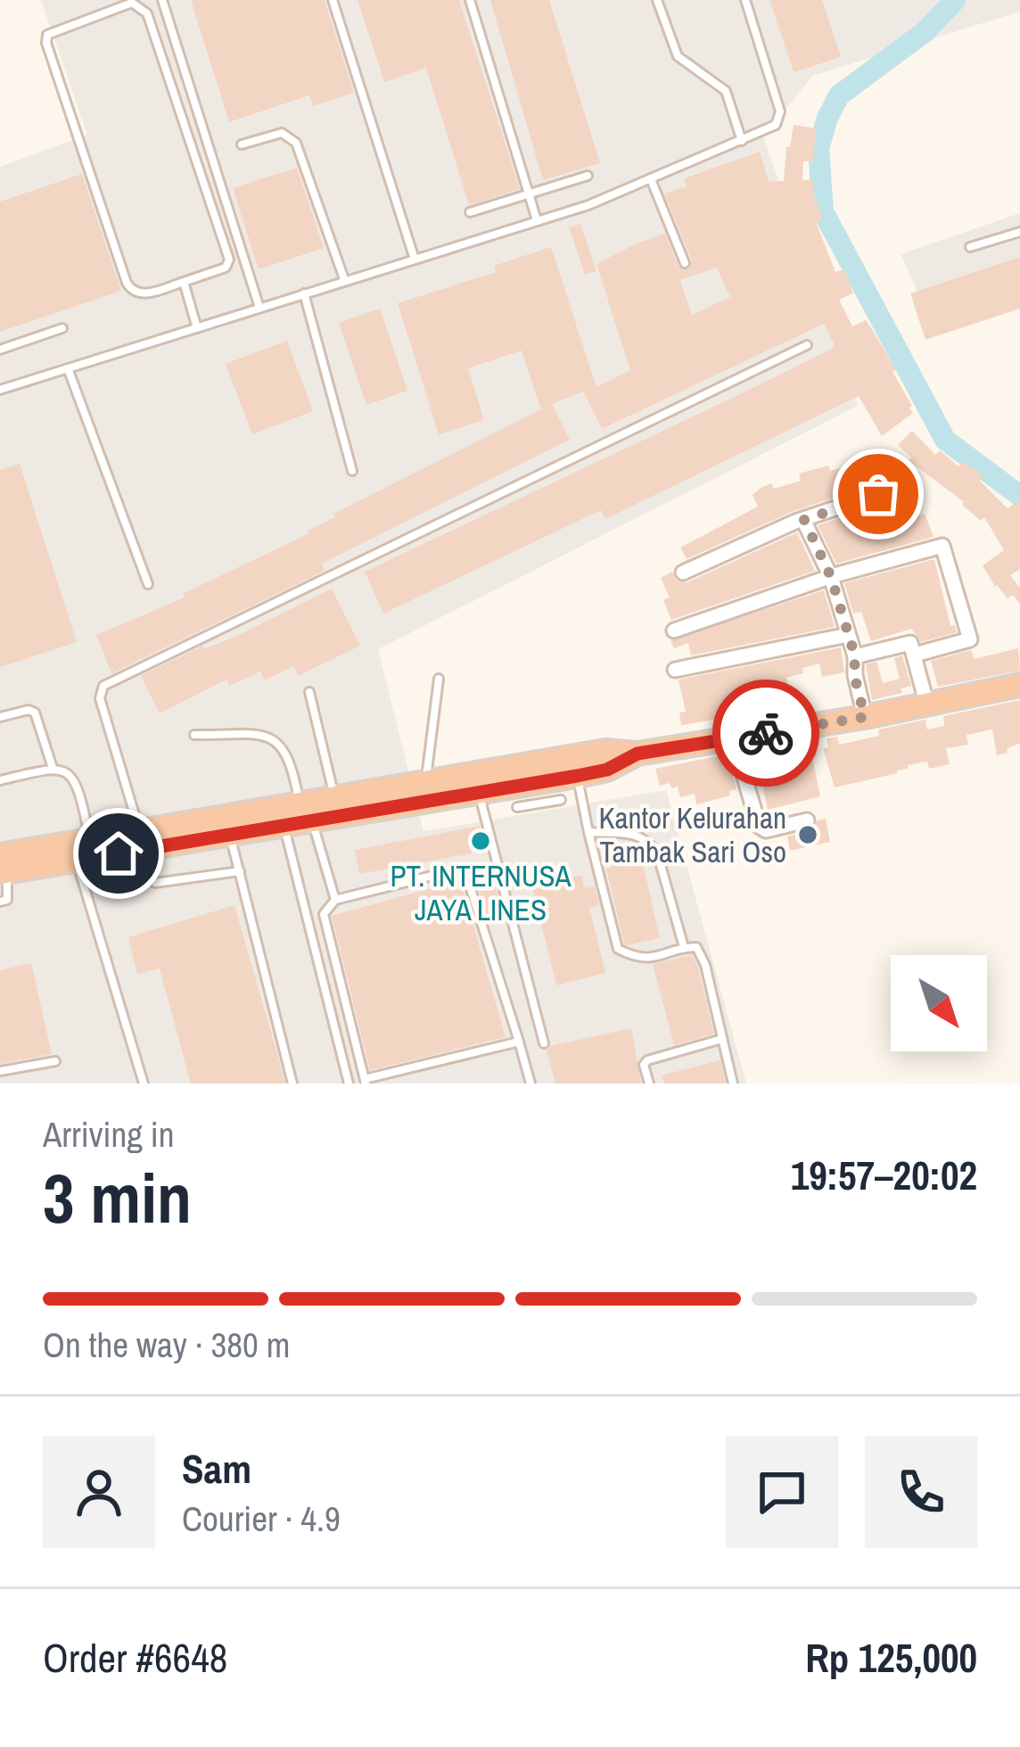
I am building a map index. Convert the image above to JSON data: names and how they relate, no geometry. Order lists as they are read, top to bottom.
{
  "places": ["Kantor Kelurahan Tambak Sari Oso", "PT. INTERNUSA JAYA LINES"],
  "north": "bottom right",
  "page": {
    "heading": ["3 min", "Arriving in", "19:57–20:02"],
    "panel": [
      "Sam",
      "Courier · 4.9",
      "Order #6648",
      "Rp 125,000"
    ],
    "bar": "On the way · 380 m"
  }
}
